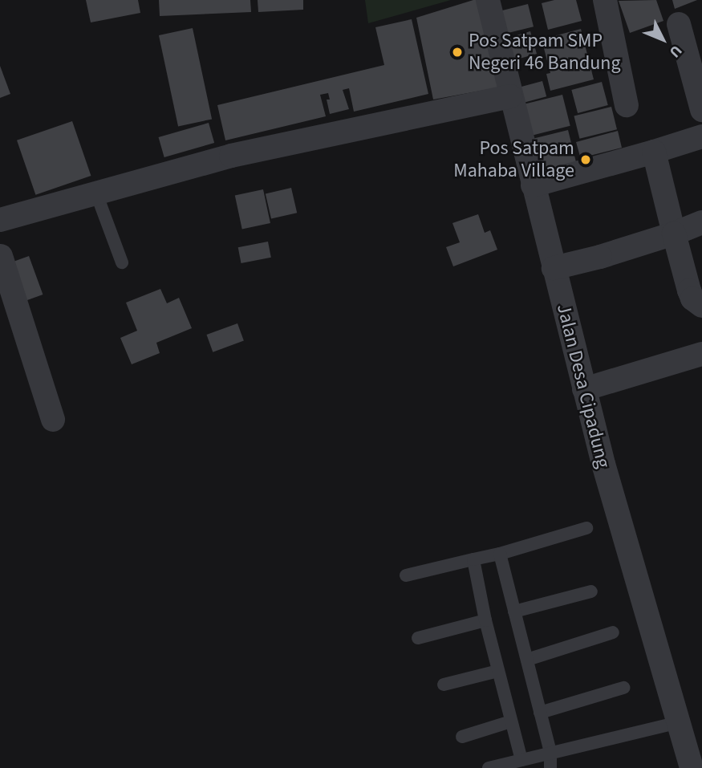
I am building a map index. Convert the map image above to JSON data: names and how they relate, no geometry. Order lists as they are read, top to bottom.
{
  "streets": {
    "street": ["Jalan Desa Cipadung"]
  },
  "places": ["Pos Satpam SMP Negeri 46 Bandung", "Pos Satpam Mahaba Village"],
  "north": "bottom right"
}
